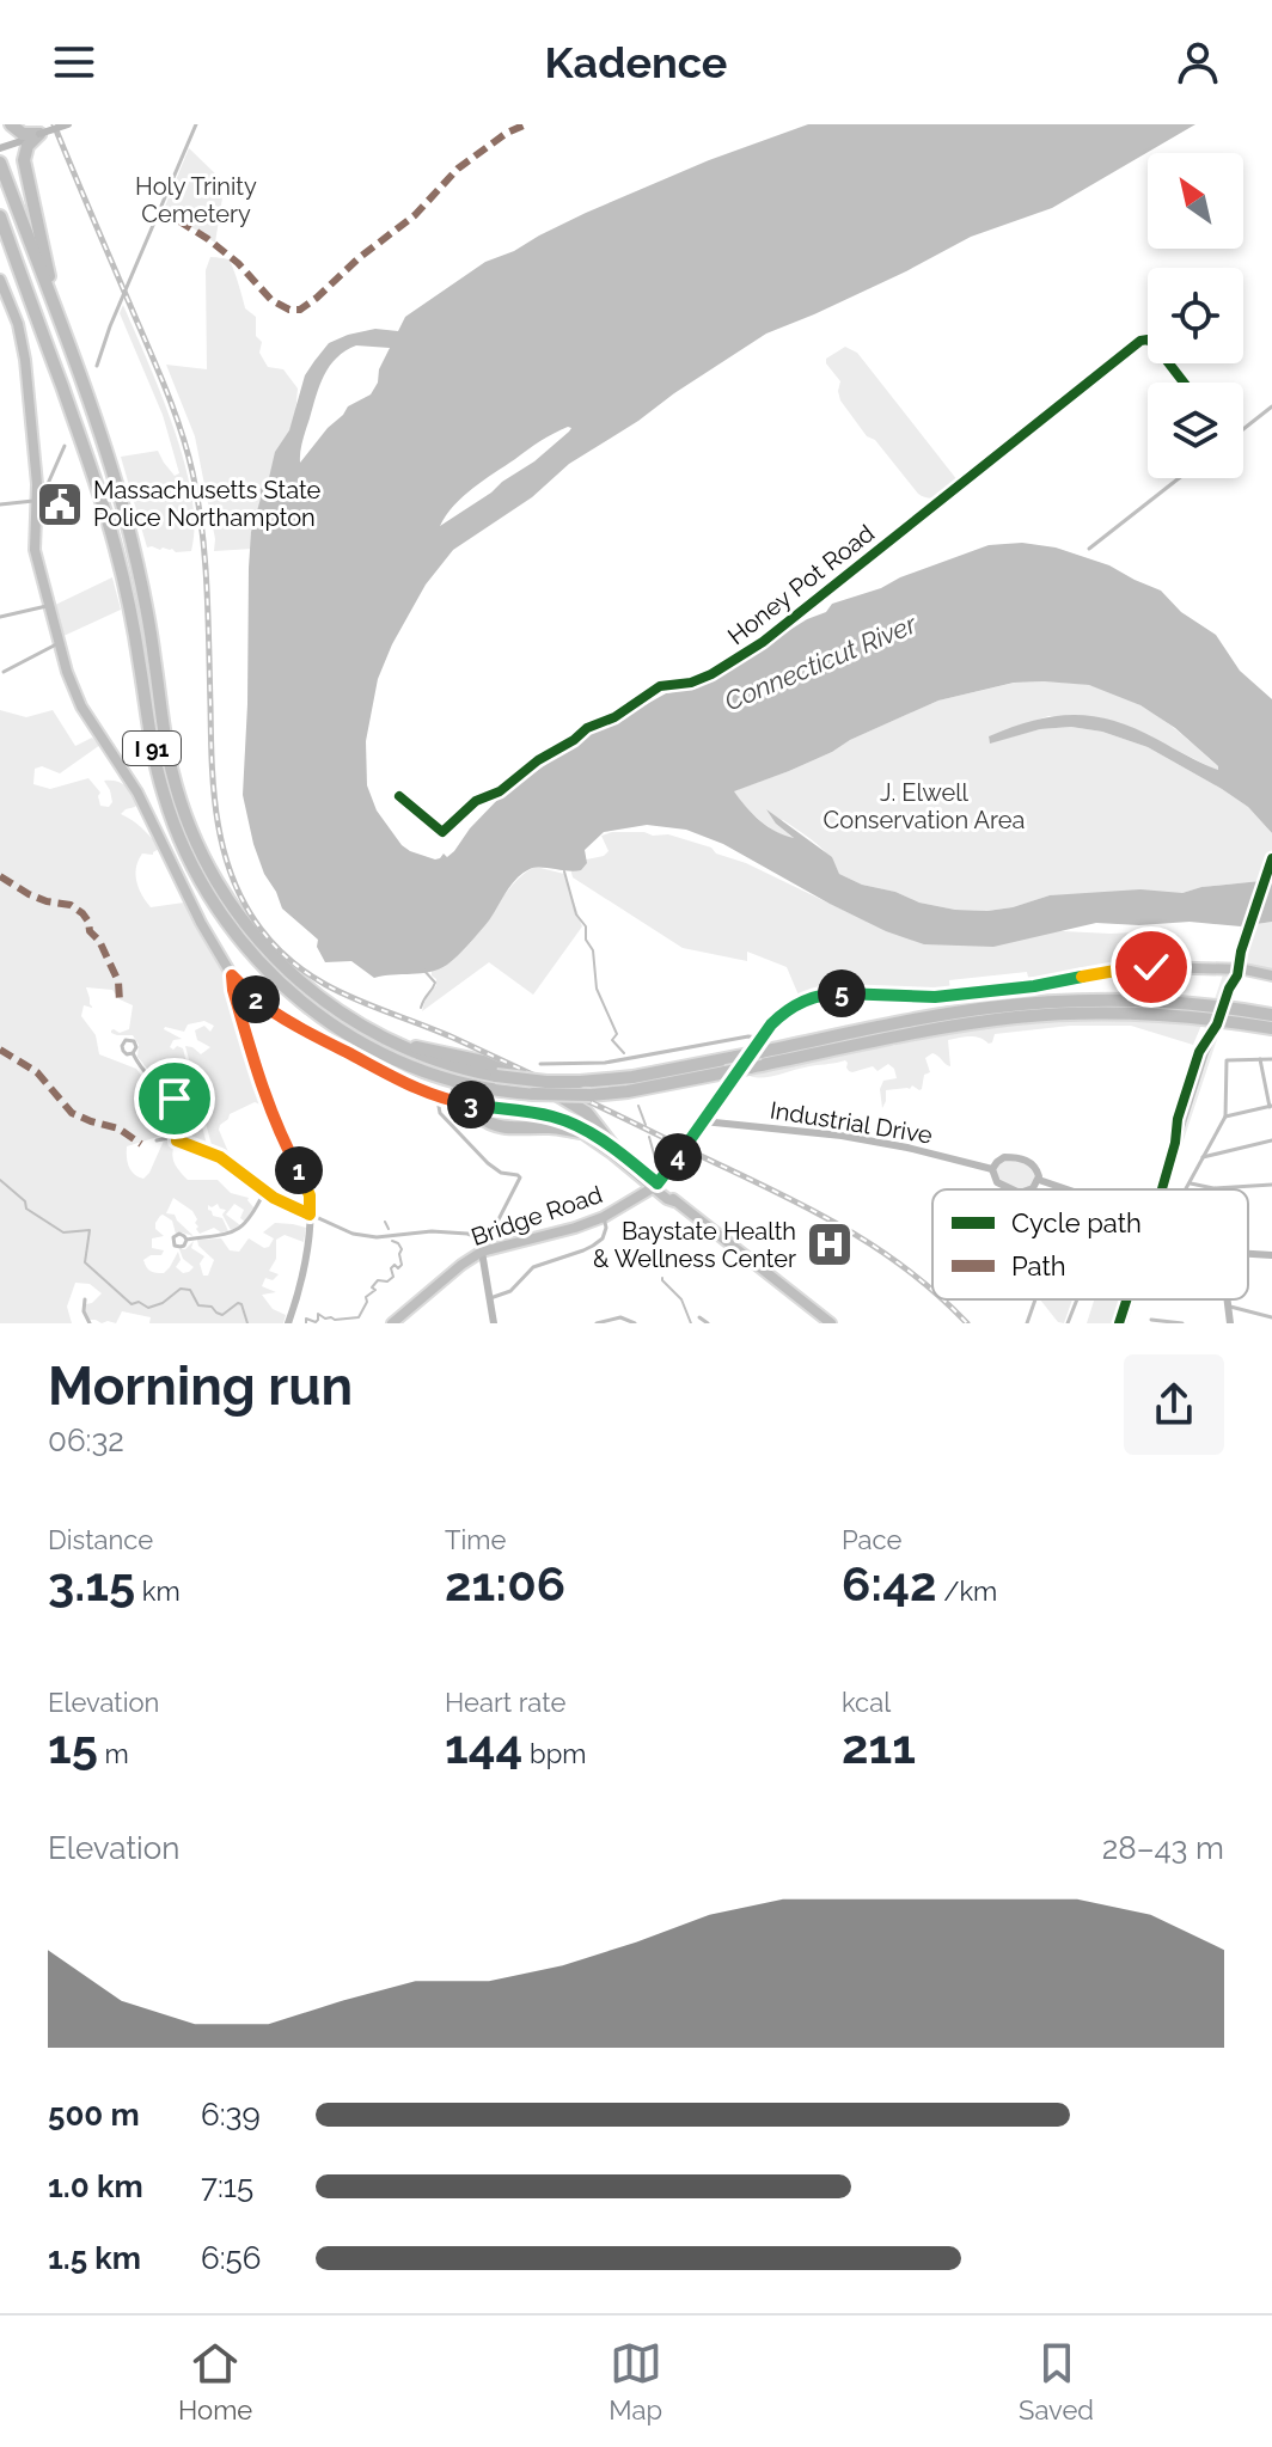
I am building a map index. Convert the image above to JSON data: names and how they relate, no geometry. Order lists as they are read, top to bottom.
{
  "streets": {
    "highway": ["I 91"],
    "main road": ["Bridge Road"],
    "street": ["Honey Pot Road", "Industrial Drive"]
  },
  "water": ["Connecticut River"],
  "parks": ["Holy Trinity Cemetery", "J. Elwell Conservation Area"],
  "places": {
    "public building": ["Massachusetts State Police Northampton"],
    "hospital": ["Baystate Health & Wellness Center"]
  },
  "legend": ["Cycle path", "Path"],
  "north": "top left",
  "page": {
    "header": "Kadence",
    "pins": [
      "5",
      "2",
      "3",
      "4",
      "1"
    ],
    "heading": ["Morning run", "06:32"],
    "stats": [
      ["Distance", "3.15 km"],
      ["Time", "21:06"],
      ["Pace", "6:42 /km"],
      ["Elevation", "15 m"],
      ["Heart rate", "144 bpm"],
      ["kcal", "211"]
    ],
    "chart": ["Elevation", "28–43 m"],
    "list": [
      {
        "name": "500 m",
        "note": "6:39"
      },
      {
        "name": "1.0 km",
        "note": "7:15"
      },
      {
        "name": "1.5 km",
        "note": "6:56"
      }
    ],
    "tabs": ["Home", "Map", "Saved"]
  }
}
